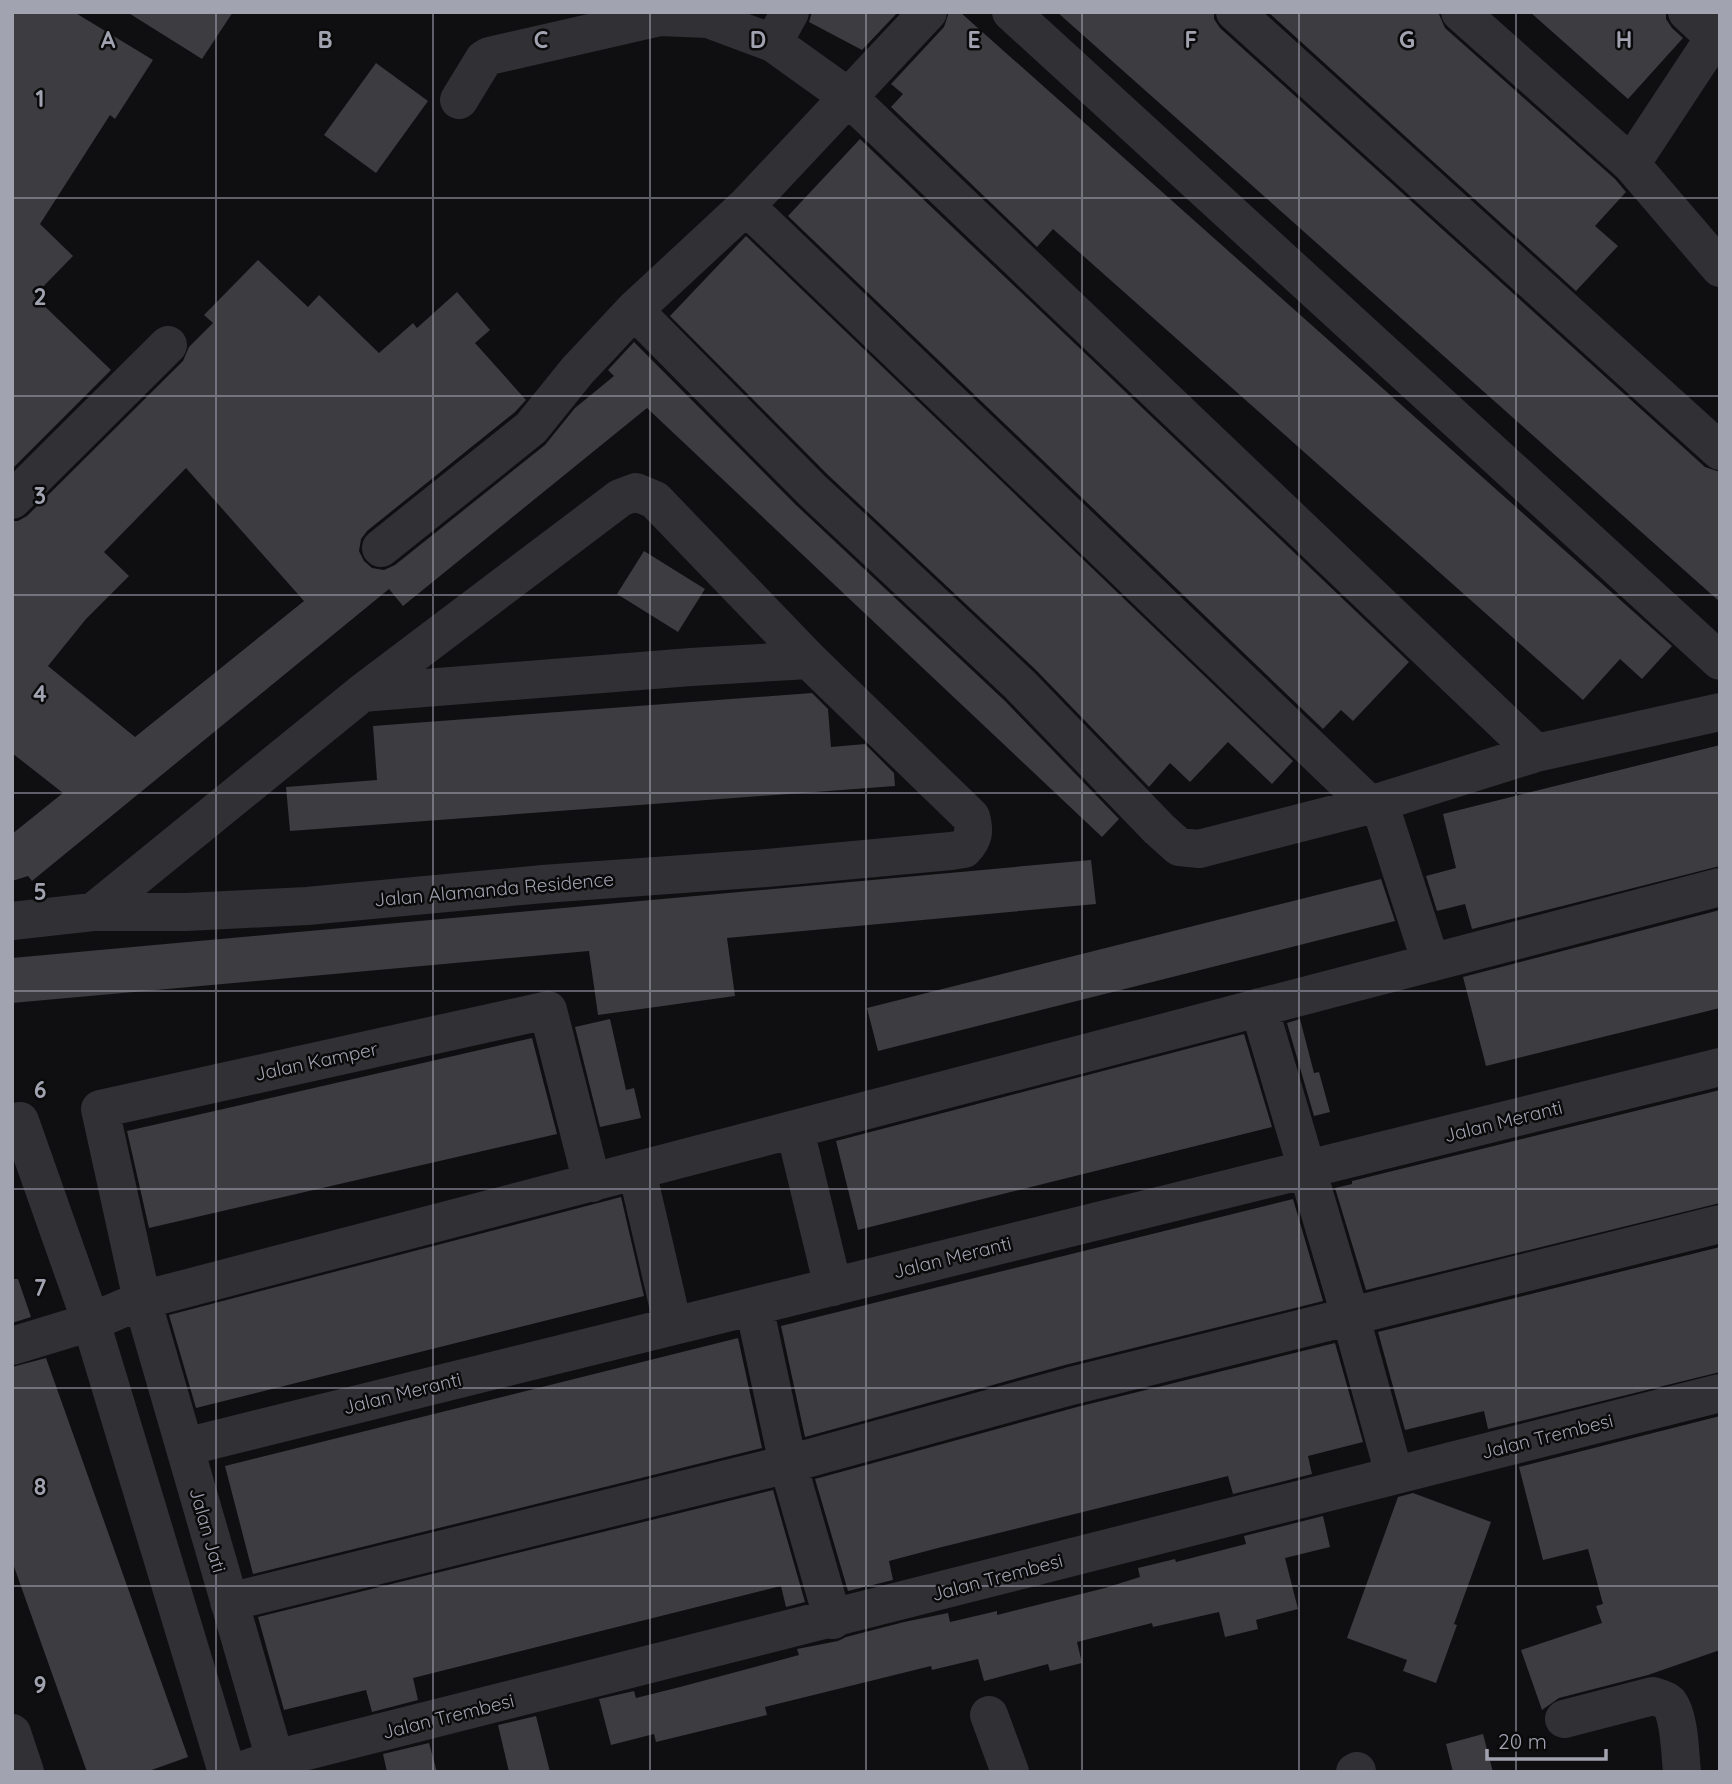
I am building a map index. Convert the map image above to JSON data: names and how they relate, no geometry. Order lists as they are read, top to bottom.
{
  "streets": {
    "street": [
      "Jalan Alamanda Residence",
      "Jalan Kamper",
      "Jalan Meranti",
      "Jalan Trembesi",
      "Jalan Jati"
    ]
  },
  "crossings": [
    ["Jalan Kamper", "Jalan Jati"],
    ["Jalan Meranti", "Jalan Jati"],
    ["Jalan Trembesi", "Jalan Jati"]
  ],
  "scale_bar": "20 m",
  "grid": {
    "columns": [
      "A",
      "B",
      "C",
      "D",
      "E",
      "F",
      "G",
      "H"
    ],
    "rows": [
      "1",
      "2",
      "3",
      "4",
      "5",
      "6",
      "7",
      "8",
      "9"
    ]
  }
}
